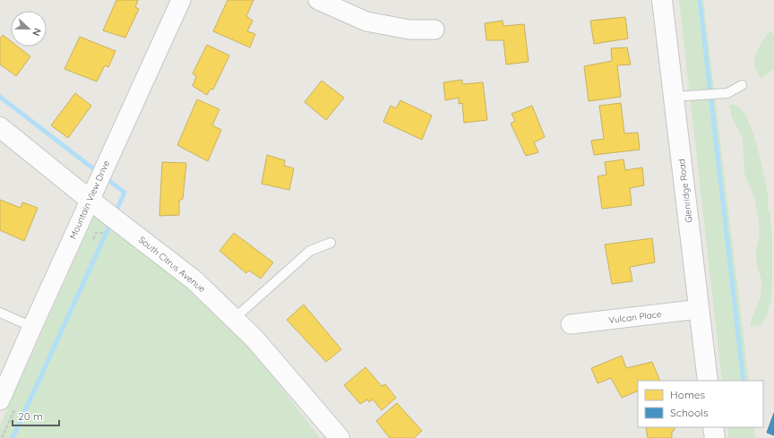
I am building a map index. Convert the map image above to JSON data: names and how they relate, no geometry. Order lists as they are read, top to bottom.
{
  "streets": {
    "street": [
      "Glenridge Road",
      "Mountain View Drive",
      "South Citrus Avenue",
      "Vulcan Place"
    ]
  },
  "crossings": [
    ["Glenridge Road", "Vulcan Place"],
    ["Mountain View Drive", "South Citrus Avenue"]
  ],
  "legend": ["Homes", "Schools"],
  "scale_bar": "20 m",
  "north": "right"
}
